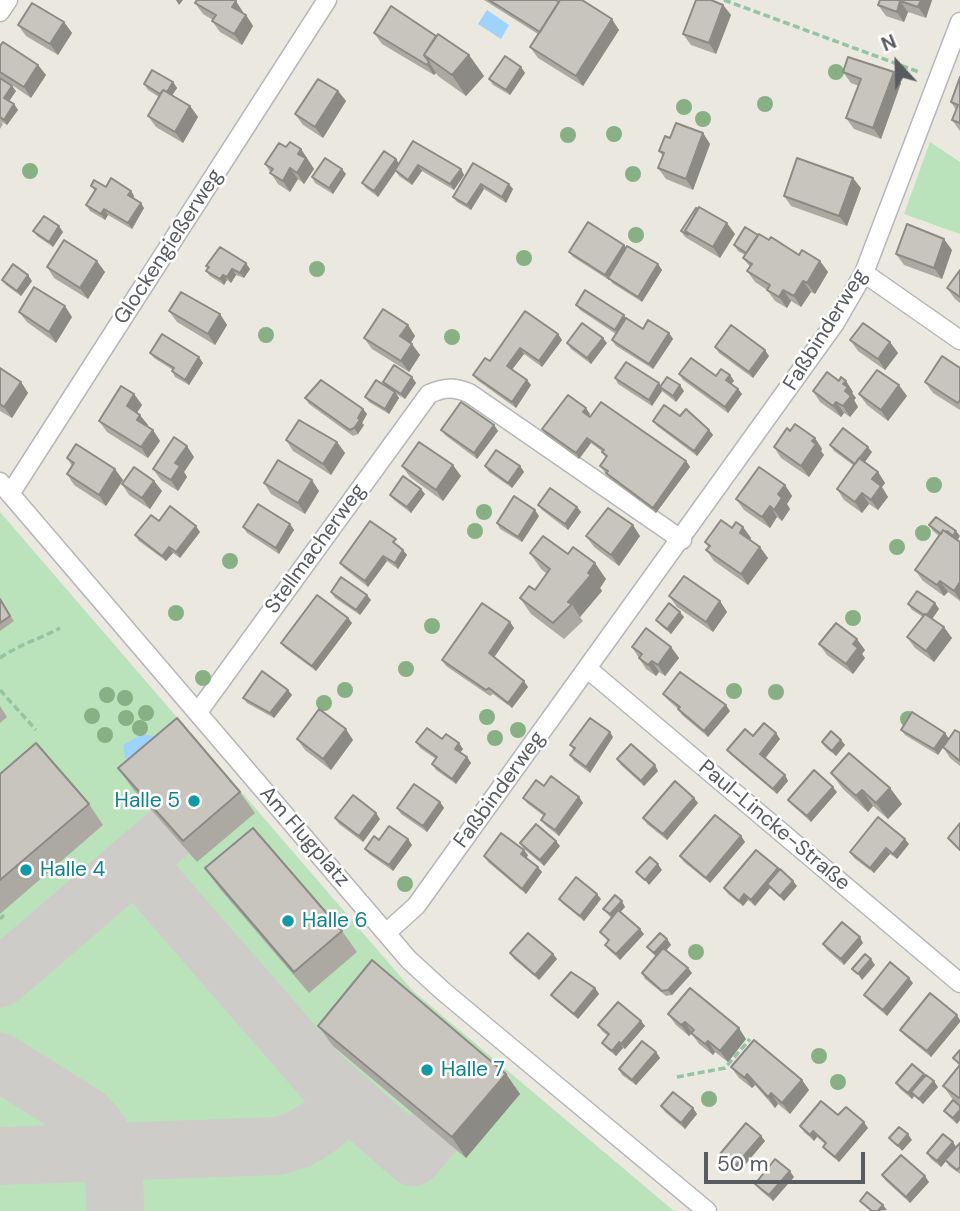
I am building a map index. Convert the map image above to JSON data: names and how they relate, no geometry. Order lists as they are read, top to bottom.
{
  "streets": {
    "street": [
      "Glockengießerweg",
      "Faßbinderweg",
      "Stellmacherweg",
      "Paul-Lincke-Straße",
      "Am Flugplatz"
    ]
  },
  "crossings": [
    ["Glockengießerweg", "Am Flugplatz"],
    ["Faßbinderweg", "Stellmacherweg"],
    ["Faßbinderweg", "Paul-Lincke-Straße"],
    ["Faßbinderweg", "Am Flugplatz"],
    ["Stellmacherweg", "Am Flugplatz"]
  ],
  "places": [
    "Halle 5",
    "Halle 4",
    "Halle 6",
    "Halle 7"
  ],
  "scale_bar": "50 m",
  "north": "top"
}
